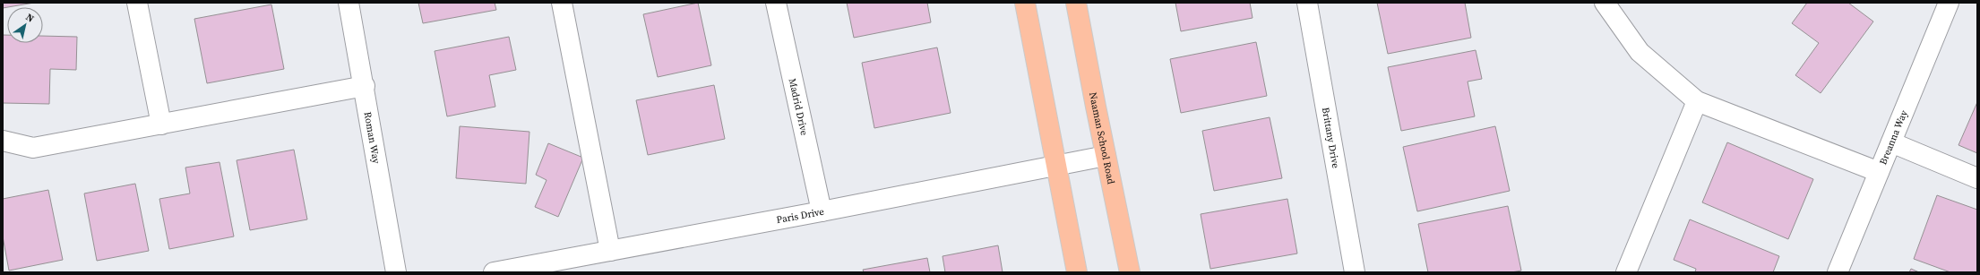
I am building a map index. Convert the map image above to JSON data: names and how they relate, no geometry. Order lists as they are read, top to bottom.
{
  "streets": {
    "main road": ["Naaman School Road"],
    "street": [
      "Madrid Drive",
      "Roman Way",
      "Breanna Way",
      "Brittany Drive",
      "Paris Drive"
    ]
  },
  "crossings": [
    ["Madrid Drive", "Paris Drive"],
    ["Naaman School Road", "Paris Drive"]
  ],
  "north": "top right"
}
